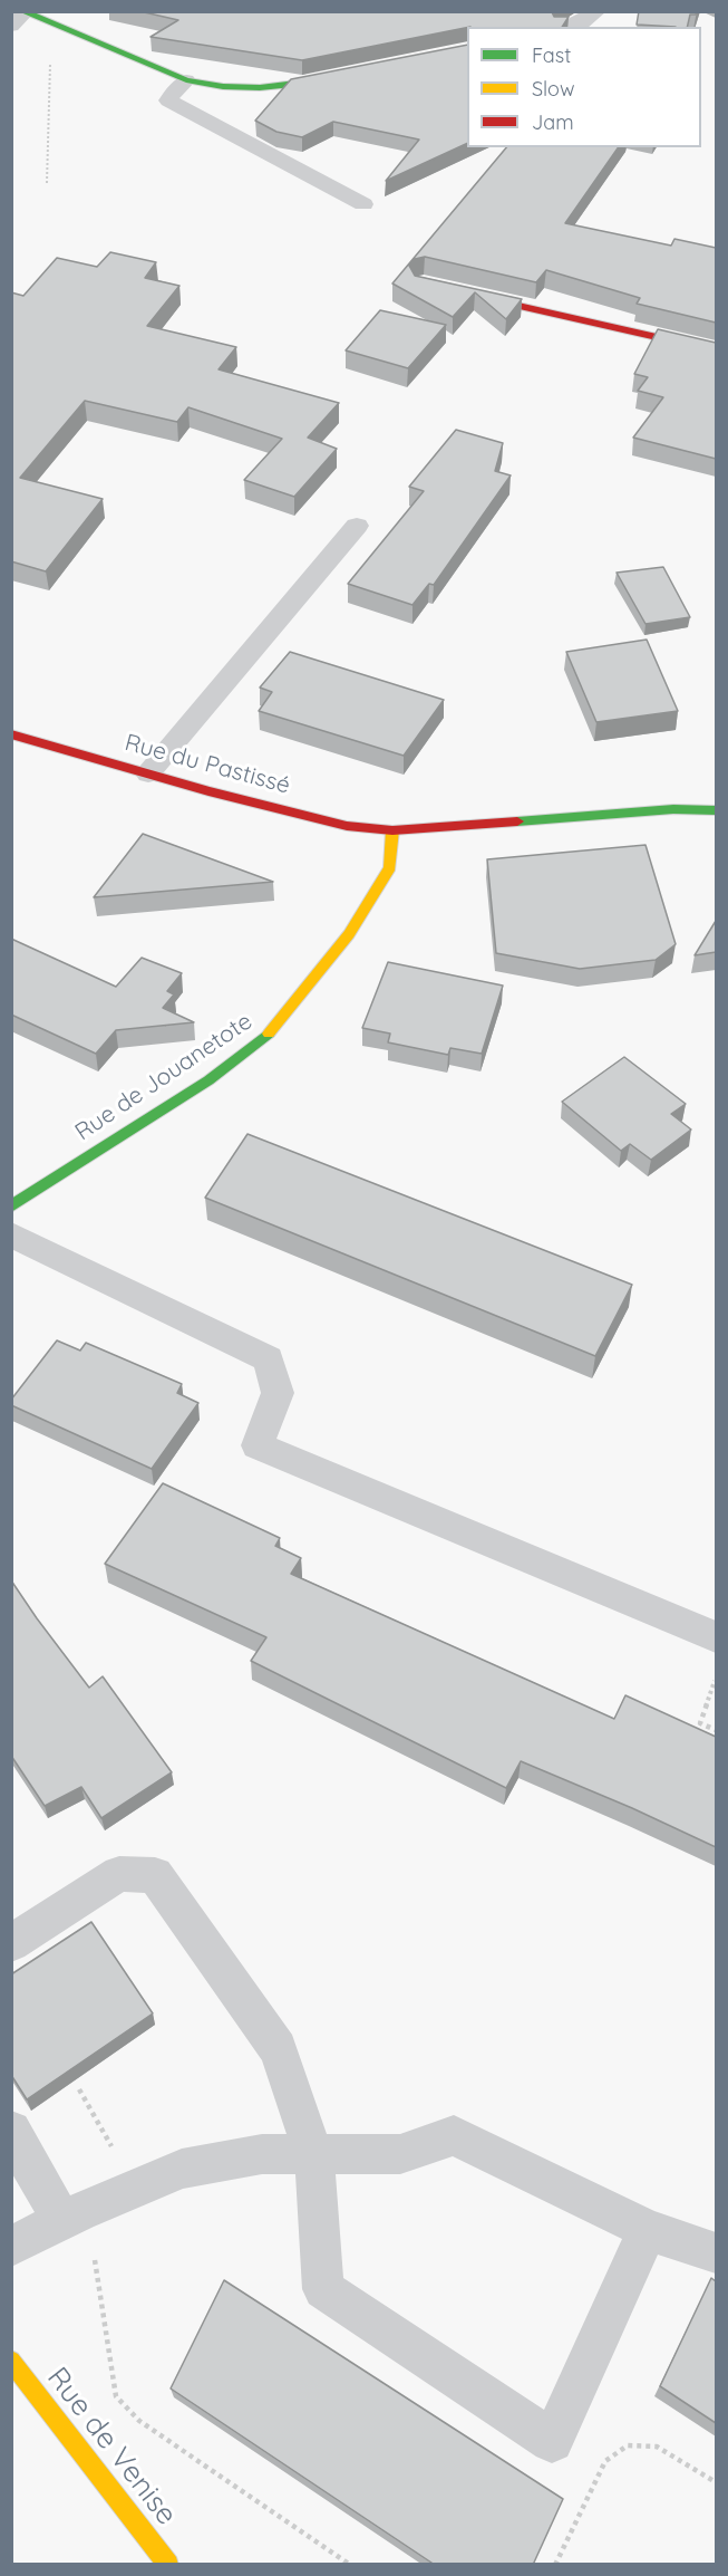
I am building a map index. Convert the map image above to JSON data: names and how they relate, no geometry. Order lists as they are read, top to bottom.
{
  "streets": {
    "street": ["Rue du Pastissé", "Rue de Jouanetote", "Rue de Venise"]
  },
  "crossings": [
    ["Rue du Pastissé", "Rue de Jouanetote"]
  ],
  "legend": ["Fast", "Slow", "Jam"]
}
